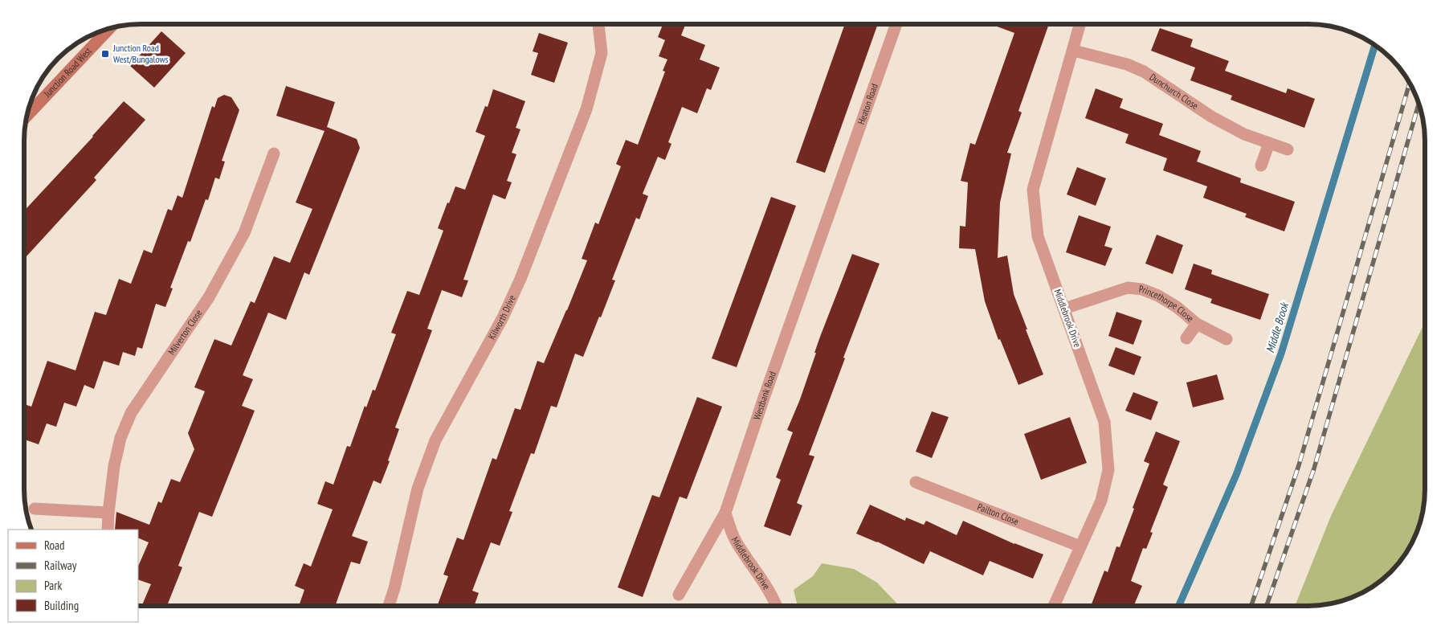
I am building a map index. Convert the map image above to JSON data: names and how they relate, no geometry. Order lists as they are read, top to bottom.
{
  "streets": {
    "street": [
      "Junction Road West",
      "Dunchurch Close",
      "Heaton Road",
      "Princethorpe Close",
      "Kilworth Drive",
      "Middlebrook Drive",
      "Milverton Close",
      "Westbank Road",
      "Pailton Close"
    ]
  },
  "crossings": [
    ["Dunchurch Close", "Middlebrook Drive"],
    ["Heaton Road", "Westbank Road"],
    ["Princethorpe Close", "Middlebrook Drive"],
    ["Middlebrook Drive", "Westbank Road"],
    ["Middlebrook Drive", "Pailton Close"]
  ],
  "water": ["Middle Brook"],
  "places": {
    "transit": ["Junction Road West/Bungalows"]
  },
  "legend": [
    "Road",
    "Railway",
    "Park",
    "Building"
  ]
}
